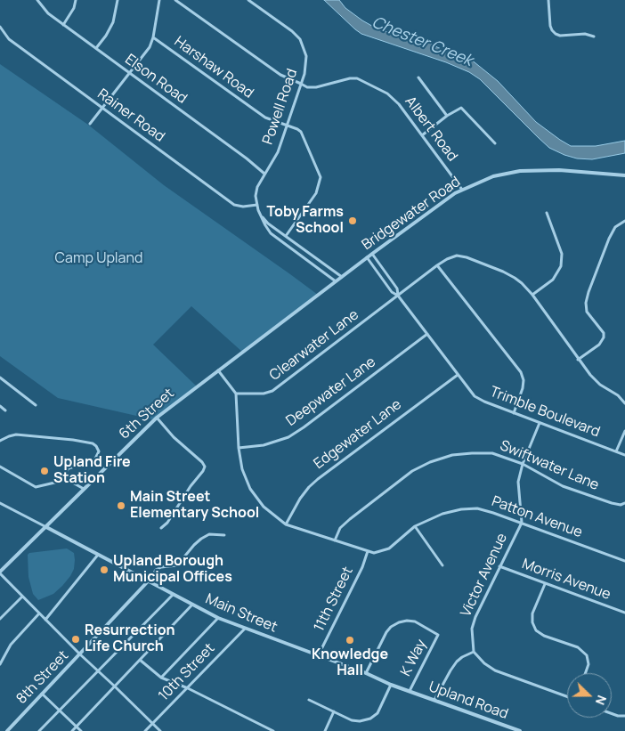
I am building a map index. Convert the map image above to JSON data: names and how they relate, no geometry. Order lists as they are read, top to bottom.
{
  "streets": {
    "street": [
      "Harshaw Road",
      "Elson Road",
      "Powell Road",
      "Rainer Road",
      "Albert Road",
      "Bridgewater Road",
      "Clearwater Lane",
      "Deepwater Lane",
      "Trimble Boulevard",
      "6th Street",
      "Edgewater Lane",
      "Swiftwater Lane",
      "Patton Avenue",
      "Victor Avenue",
      "Morris Avenue",
      "11th Street",
      "Main Street",
      "K Way",
      "10th Street",
      "8th Street",
      "Upland Road"
    ]
  },
  "crossings": [
    ["Harshaw Road", "Powell Road"],
    ["Elson Road", "Powell Road"],
    ["Powell Road", "Rainer Road"],
    ["Powell Road", "Albert Road"],
    ["Powell Road", "Bridgewater Road"],
    ["Albert Road", "Bridgewater Road"],
    ["Bridgewater Road", "Trimble Boulevard"],
    ["Bridgewater Road", "6th Street"],
    ["Clearwater Lane", "Trimble Boulevard"],
    ["Clearwater Lane", "Patton Avenue"],
    ["Deepwater Lane", "Trimble Boulevard"],
    ["Deepwater Lane", "Patton Avenue"],
    ["Trimble Boulevard", "Edgewater Lane"],
    ["Trimble Boulevard", "Victor Avenue"],
    ["6th Street", "Main Street"],
    ["Edgewater Lane", "Patton Avenue"],
    ["Swiftwater Lane", "Patton Avenue"],
    ["Swiftwater Lane", "Victor Avenue"],
    ["Patton Avenue", "Victor Avenue"],
    ["Patton Avenue", "11th Street"],
    ["Victor Avenue", "Morris Avenue"],
    ["11th Street", "Main Street"],
    ["Main Street", "K Way"],
    ["Main Street", "10th Street"],
    ["Main Street", "8th Street"],
    ["Main Street", "Upland Road"],
    ["K Way", "Upland Road"]
  ],
  "water": ["Chester Creek"],
  "parks": ["Camp Upland"],
  "places": [
    "Toby Farms School",
    "Upland Fire Station",
    "Main Street Elementary School",
    "Upland Borough Municipal Offices",
    "Resurrection Life Church",
    "Knowledge Hall"
  ],
  "north": "right"
}
